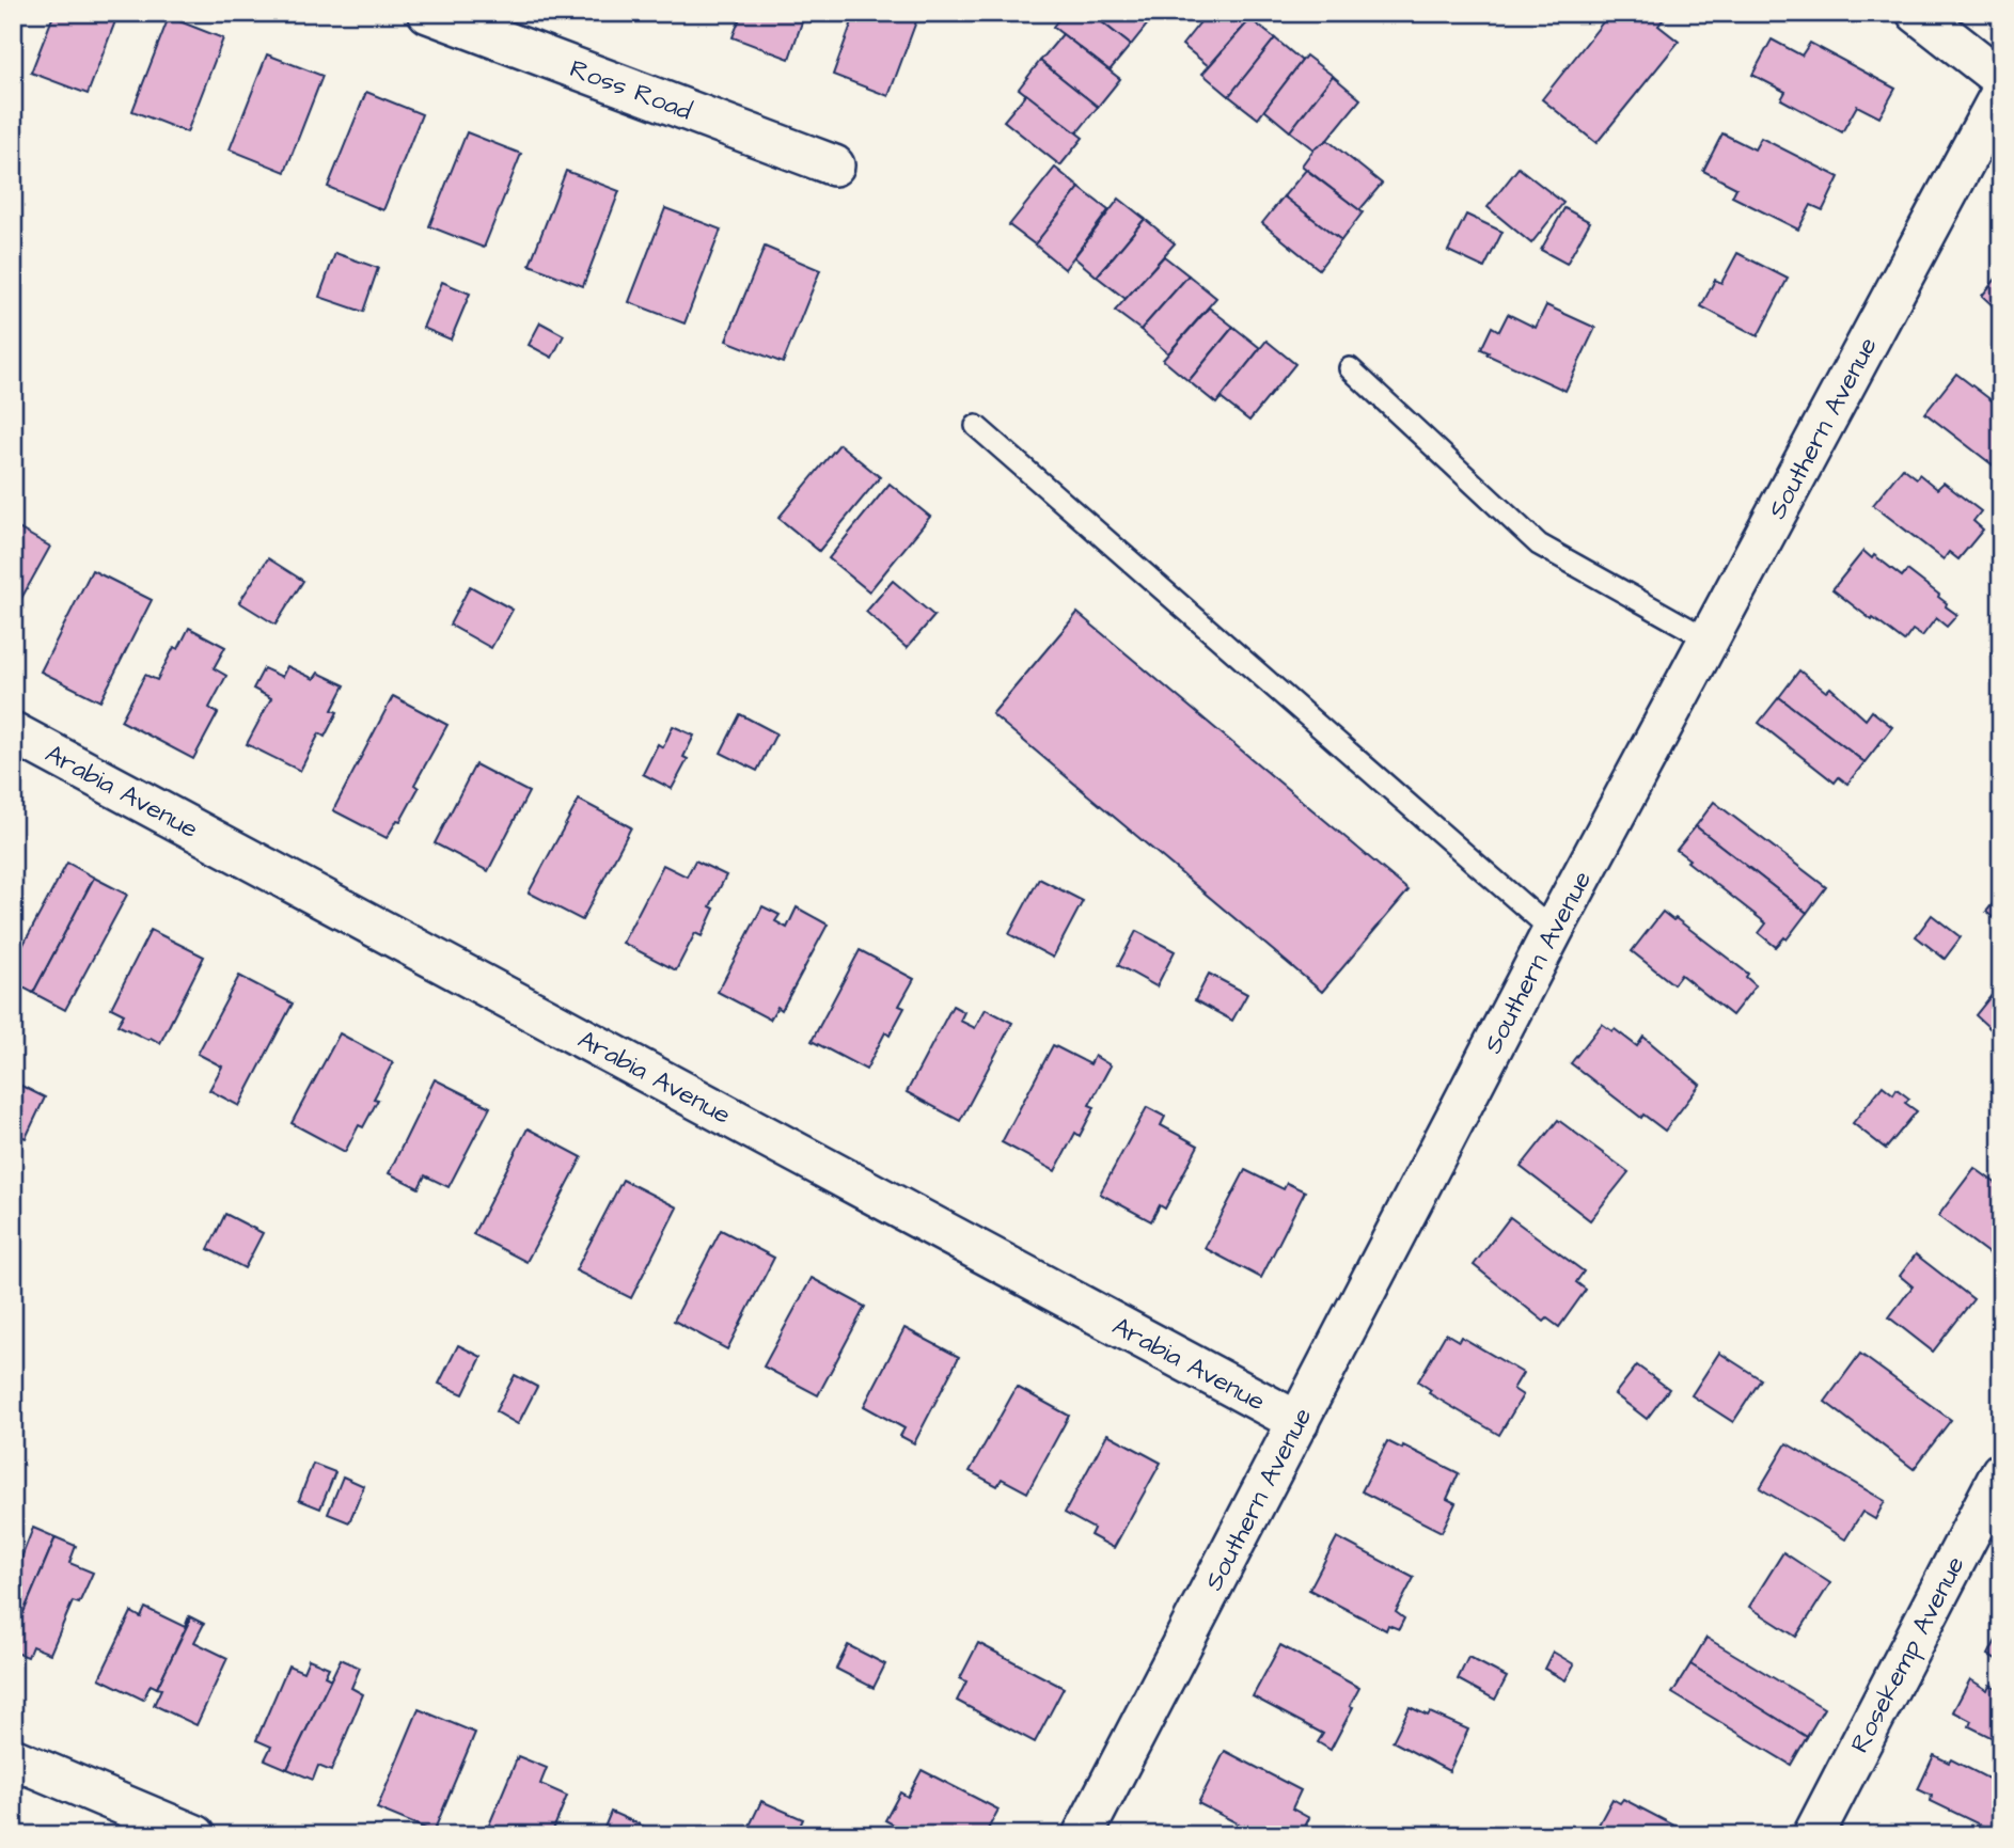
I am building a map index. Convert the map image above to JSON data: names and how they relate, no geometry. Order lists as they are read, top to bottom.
{
  "streets": {
    "street": [
      "Ross Road",
      "Southern Avenue",
      "Arabia Avenue",
      "Rosekemp Avenue"
    ]
  },
  "crossings": [
    ["Southern Avenue", "Arabia Avenue"]
  ]
}
